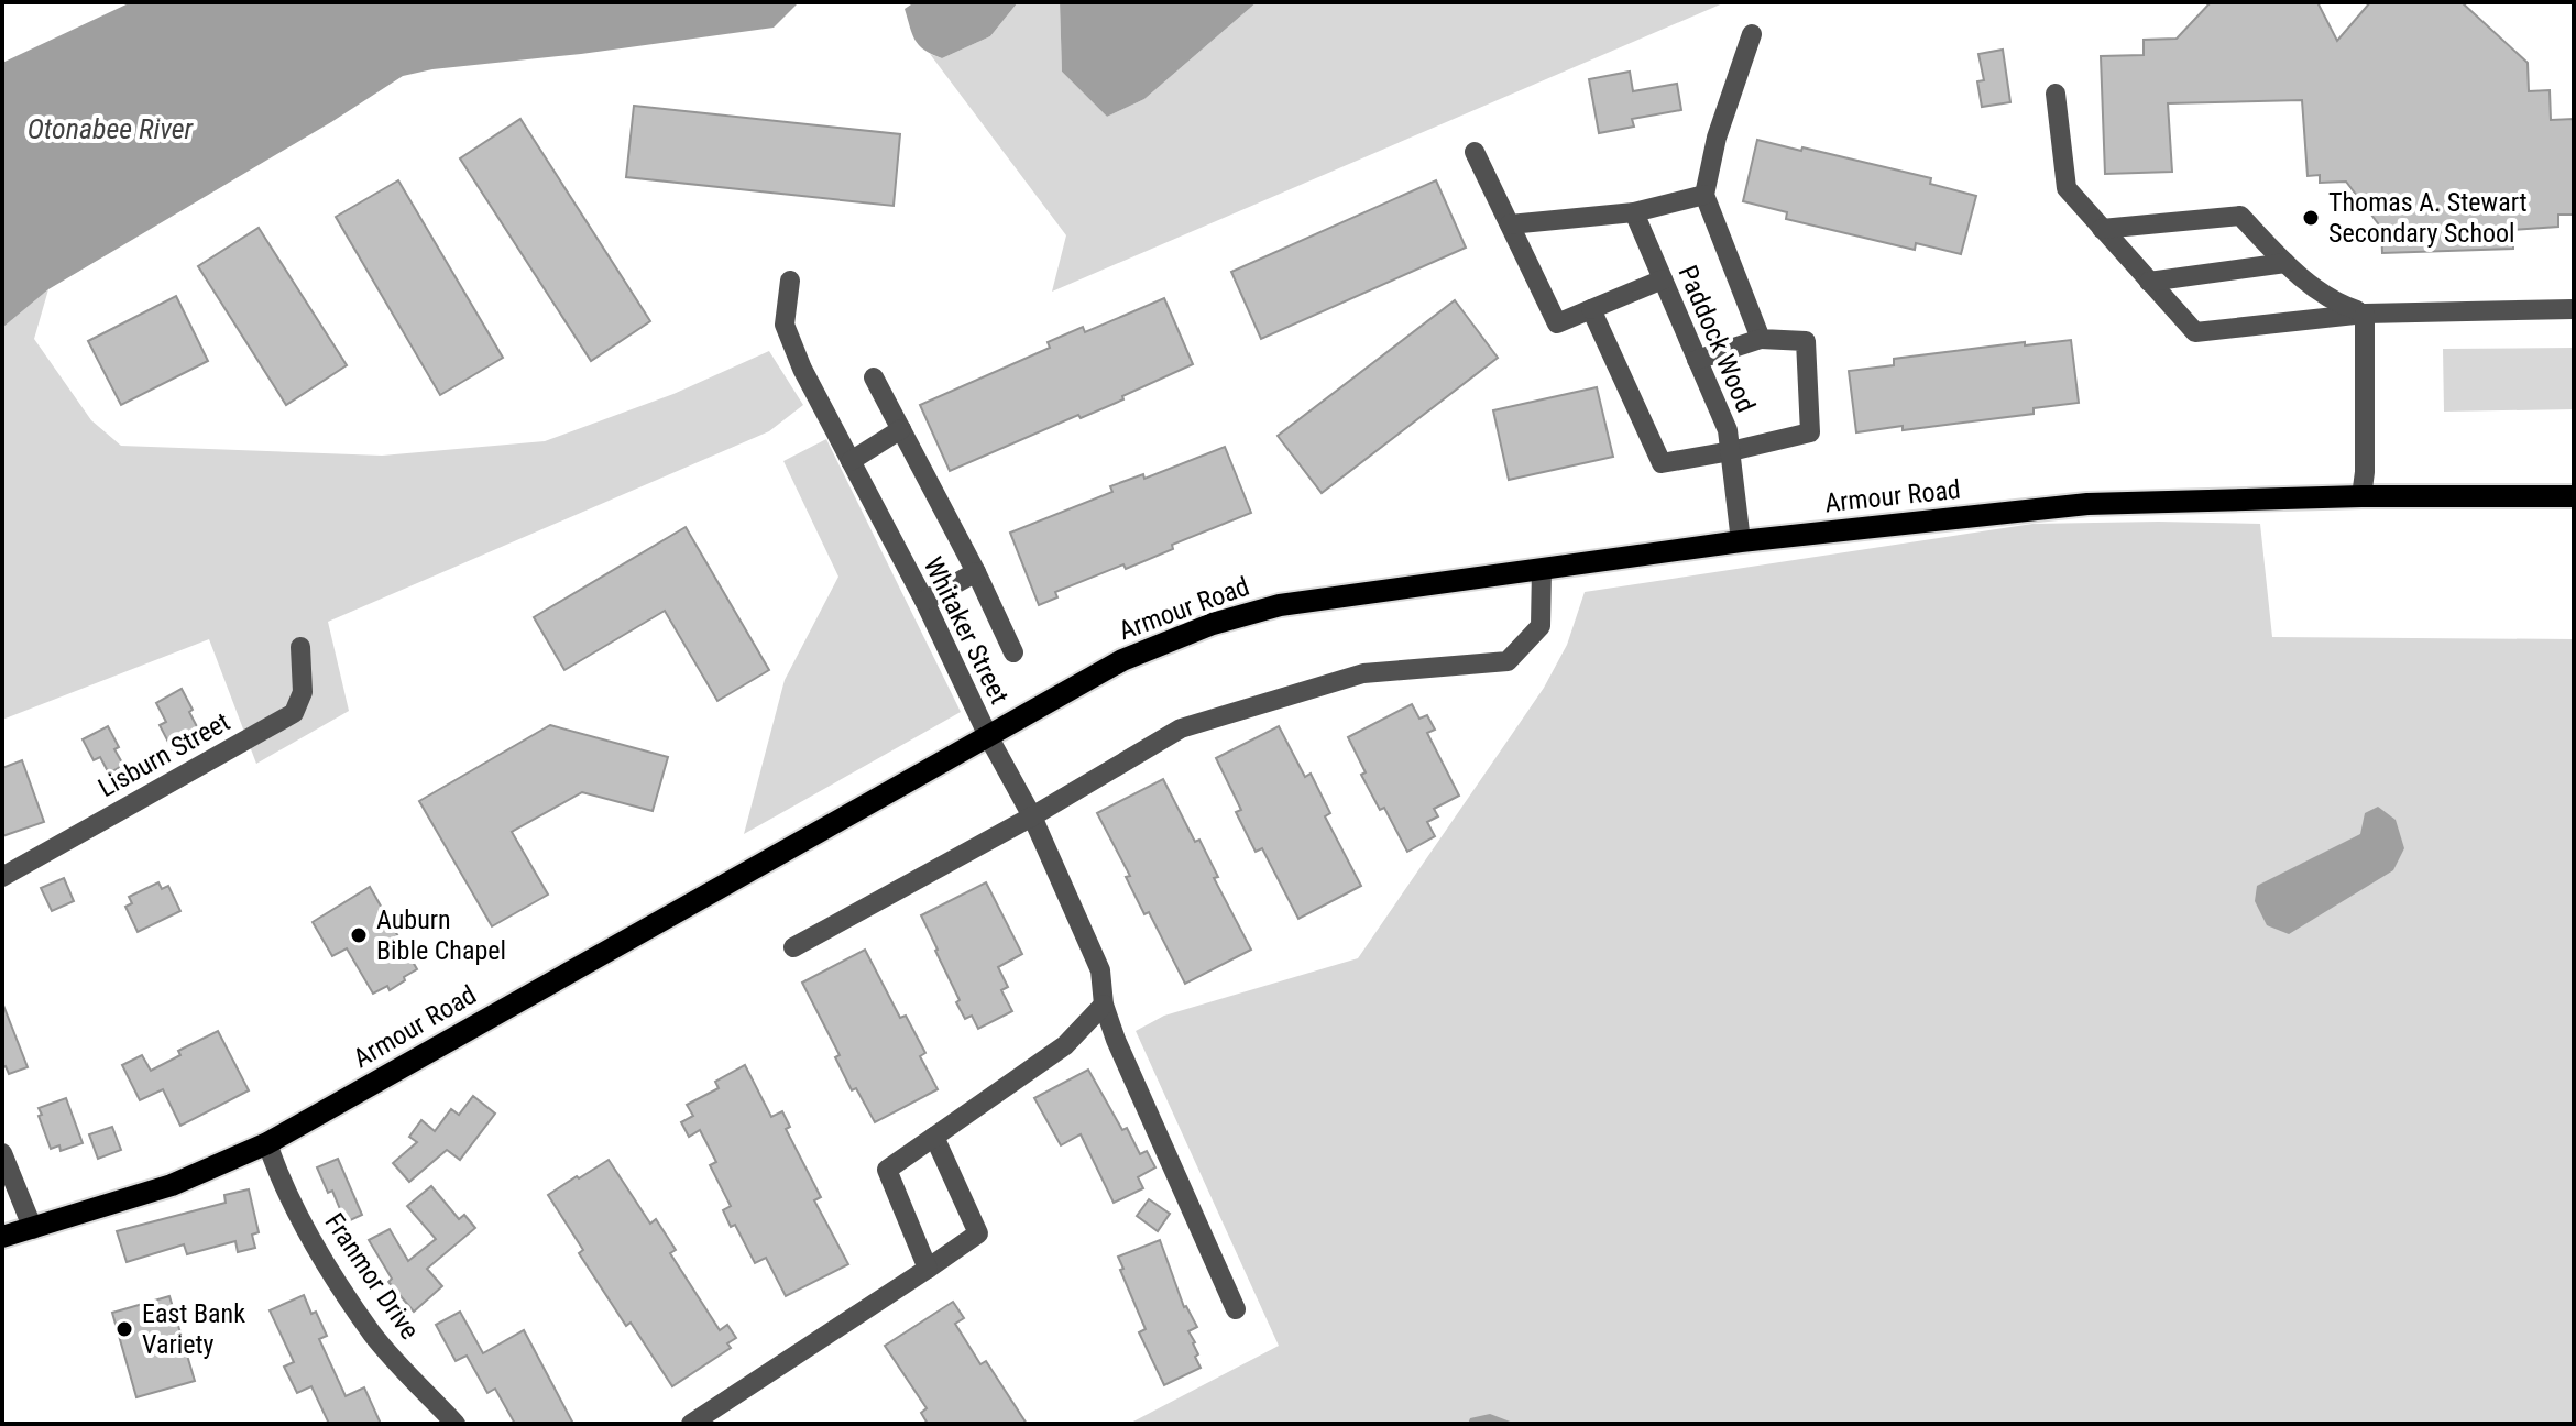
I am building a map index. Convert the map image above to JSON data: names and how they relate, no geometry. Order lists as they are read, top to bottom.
{
  "streets": {
    "main road": ["Armour Road"],
    "street": [
      "Paddock Wood",
      "Whitaker Street",
      "Lisburn Street",
      "Franmor Drive"
    ]
  },
  "crossings": [
    ["Paddock Wood", "Armour Road"],
    ["Armour Road", "Whitaker Street"],
    ["Armour Road", "Franmor Drive"]
  ],
  "water": ["Otonabee River"],
  "places": ["Thomas A. Stewart Secondary School", "Auburn Bible Chapel", "East Bank Variety"]
}
